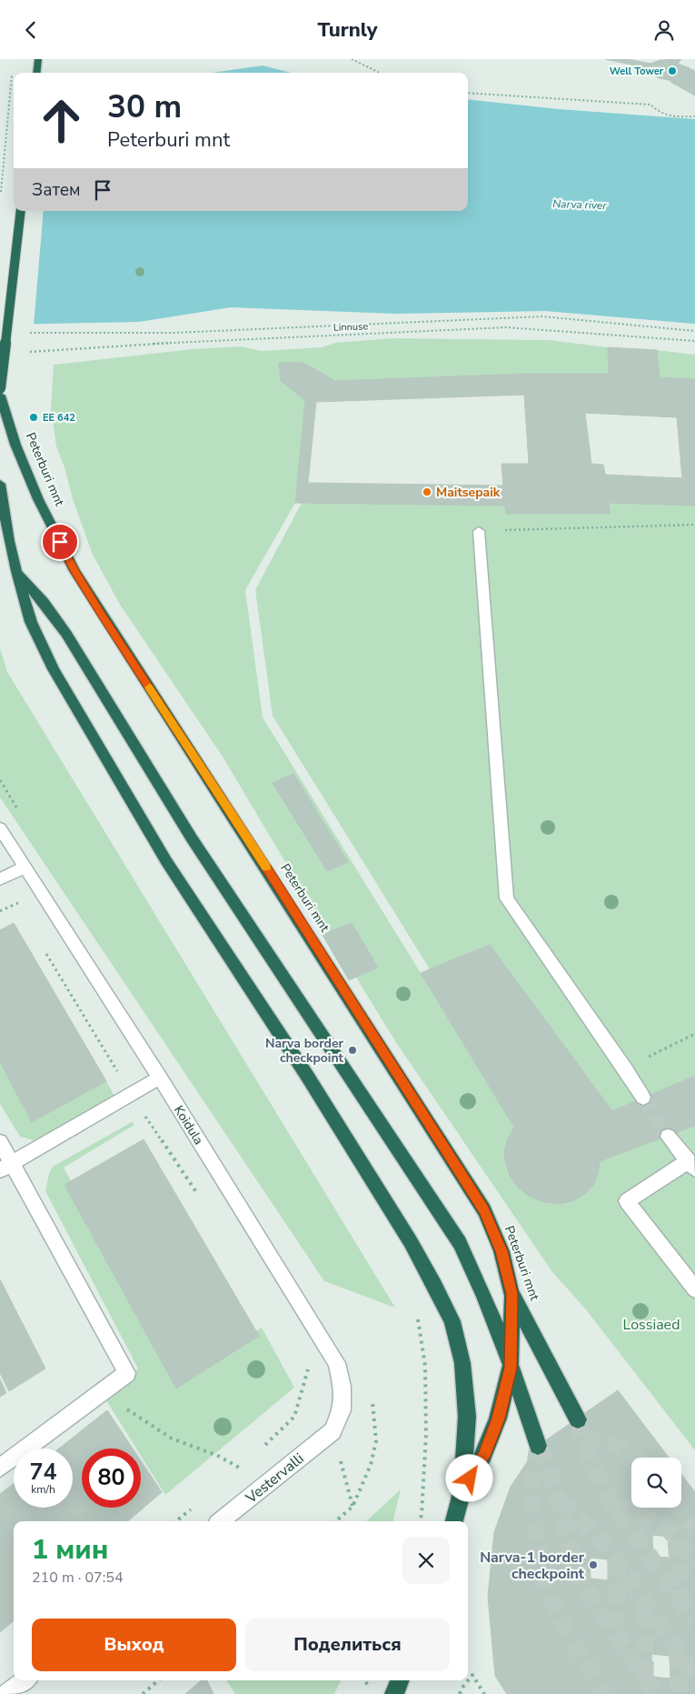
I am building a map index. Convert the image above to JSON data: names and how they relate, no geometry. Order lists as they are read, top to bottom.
{
  "streets": {
    "highway": ["Peterburi mnt"],
    "street": ["Koidula", "Vestervalli"],
    "path": ["Linnuse"]
  },
  "crossings": [
    ["Koidula", "Vestervalli"]
  ],
  "water": ["Narva river"],
  "parks": ["Lossiaed"],
  "places": [
    "Well Tower",
    "EE 642",
    "Maitsepaik",
    "Narva border checkpoint",
    "Narva-1 border checkpoint"
  ],
  "page": {
    "header": "Turnly",
    "turn": ["30 m", "Peterburi mnt"],
    "then": "Затем",
    "speed": "74 km/h",
    "limit": "80",
    "heading": ["1 мин", "210 m · 07:54"],
    "buttons": ["Выход", "Поделиться"]
  }
}
